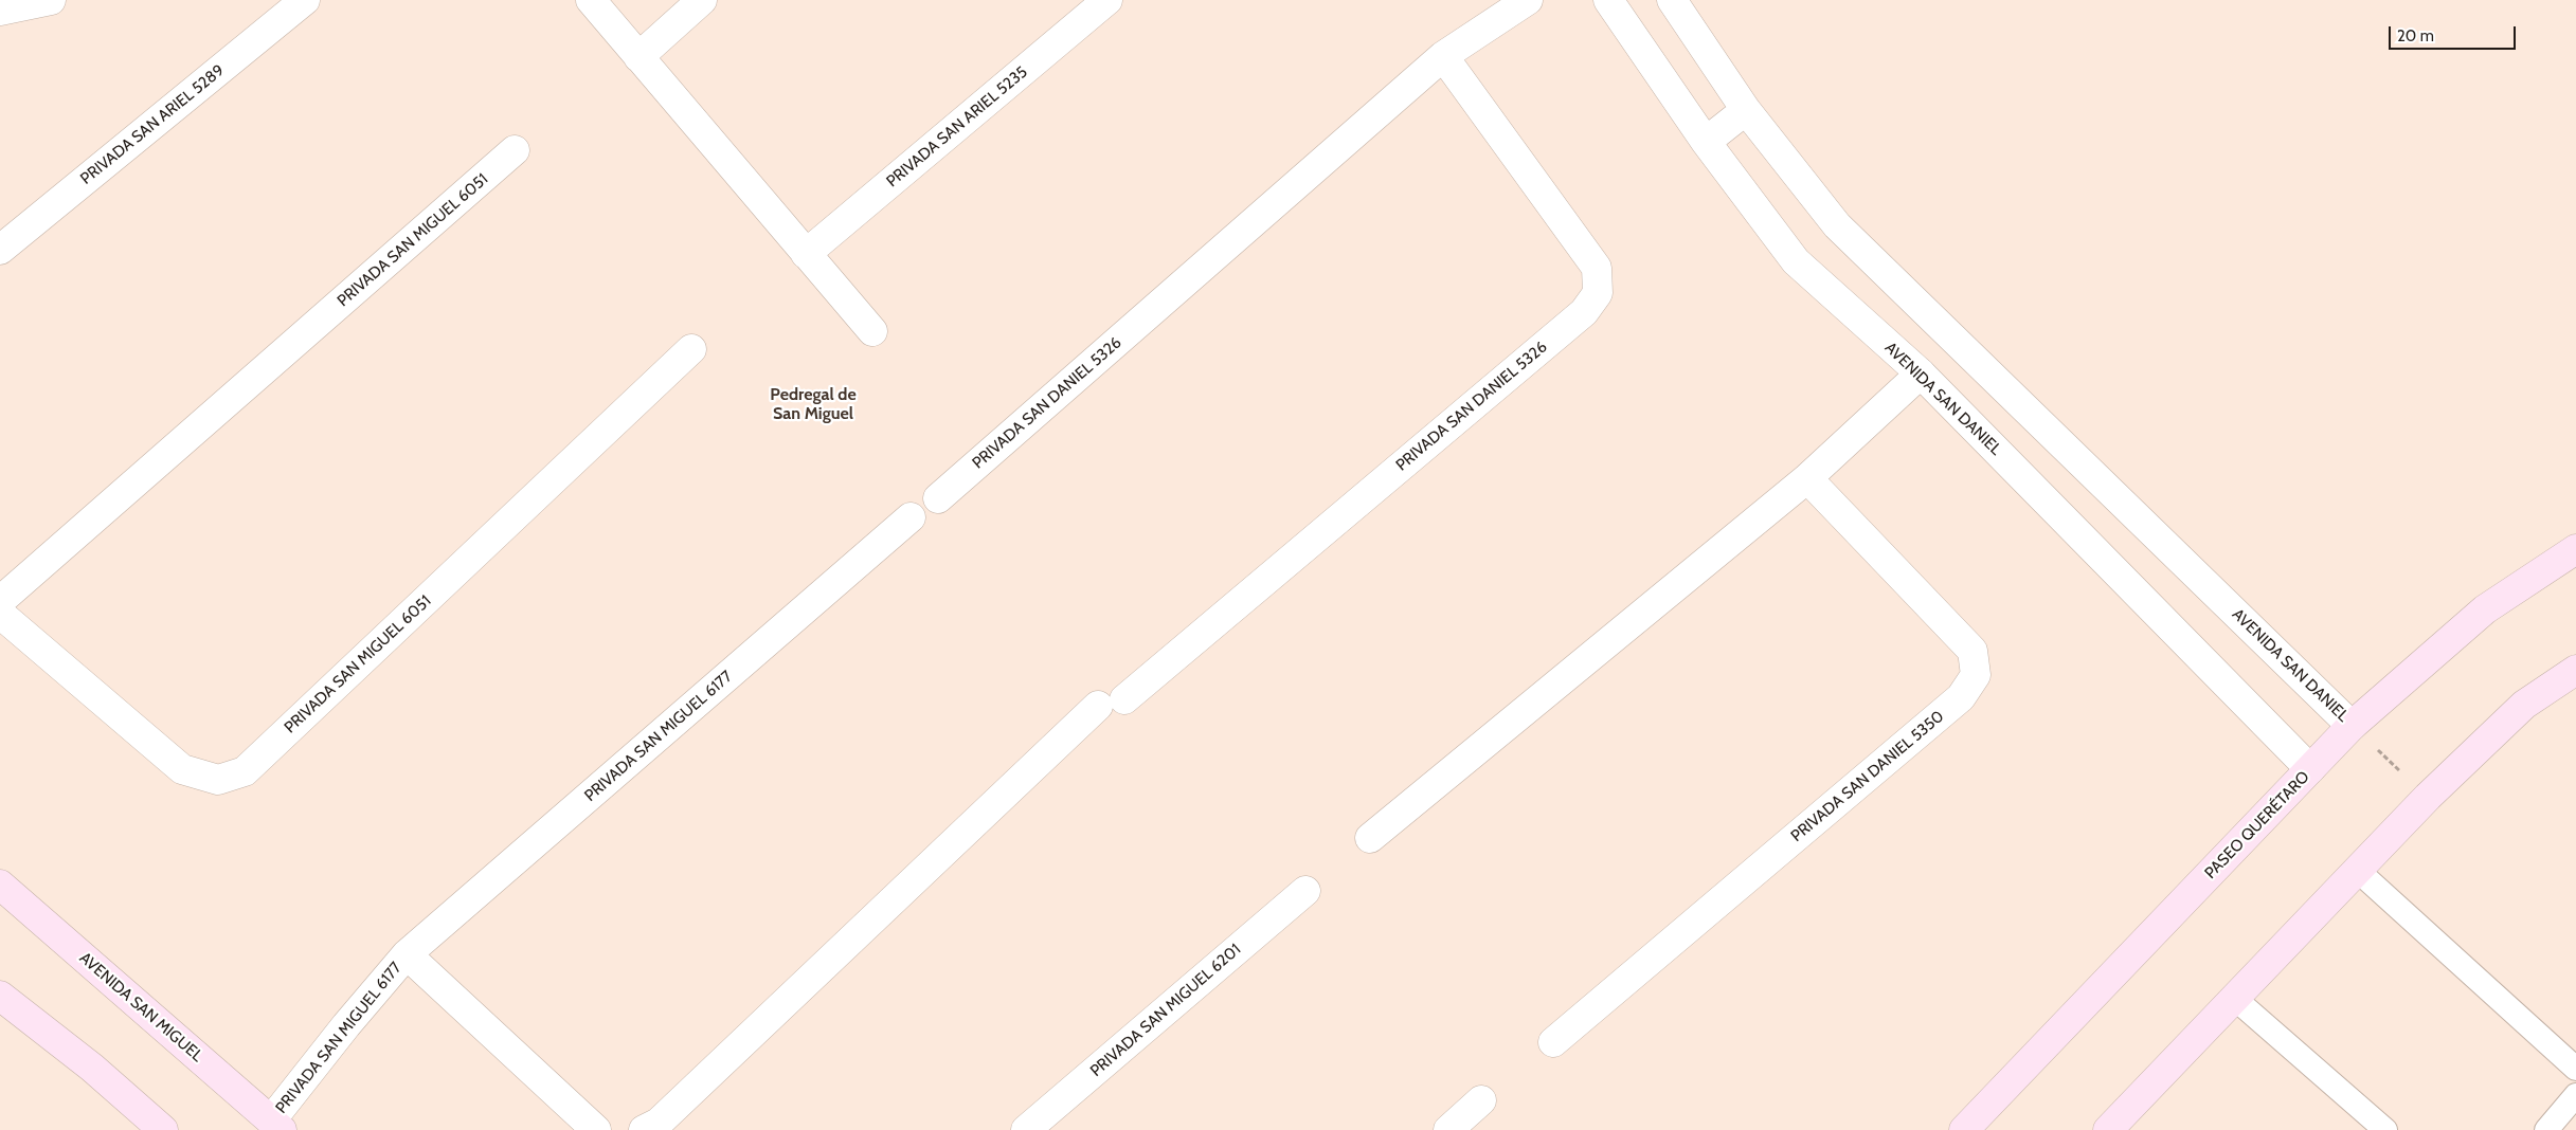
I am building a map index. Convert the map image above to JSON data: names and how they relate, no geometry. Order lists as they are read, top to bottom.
{
  "streets": {
    "main road": ["PASEO QUERÉTARO", "AVENIDA SAN MIGUEL"],
    "street": [
      "PRIVADA SAN ARIEL 5289",
      "PRIVADA SAN ARIEL 5235",
      "PRIVADA SAN MIGUEL 6051",
      "AVENIDA SAN DANIEL",
      "PRIVADA SAN DANIEL 5326",
      "PRIVADA SAN MIGUEL 6177",
      "PRIVADA SAN DANIEL 5350",
      "PRIVADA SAN MIGUEL 6201"
    ]
  },
  "crossings": [
    ["AVENIDA SAN DANIEL", "PASEO QUERÉTARO"],
    ["PRIVADA SAN MIGUEL 6177", "AVENIDA SAN MIGUEL"]
  ],
  "districts": ["Pedregal de San Miguel"],
  "scale_bar": "20 m"
}
